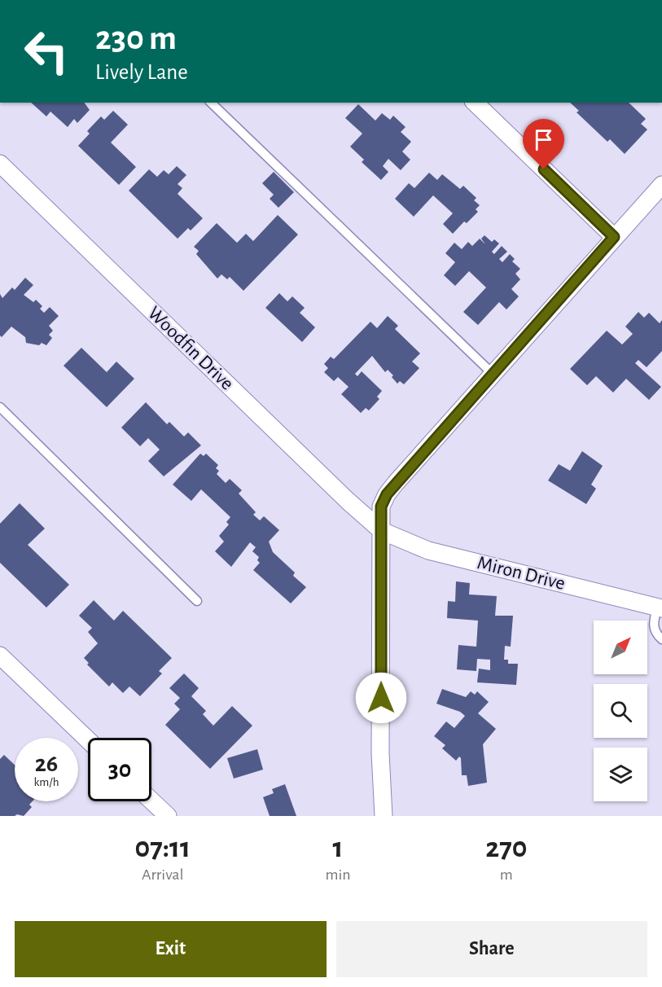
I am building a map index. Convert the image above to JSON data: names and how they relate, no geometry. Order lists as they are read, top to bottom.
{
  "streets": {
    "street": ["Woodfin Drive", "Miron Drive"]
  },
  "crossings": [
    ["Woodfin Drive", "Miron Drive"]
  ],
  "north": "top right",
  "page": {
    "turn": ["230 m", "Lively Lane"],
    "speed": "26 km/h",
    "limit": "30",
    "eta": [
      "07:11",
      "Arrival",
      "1",
      "min",
      "270",
      "m"
    ],
    "buttons": ["Exit", "Share"]
  }
}
